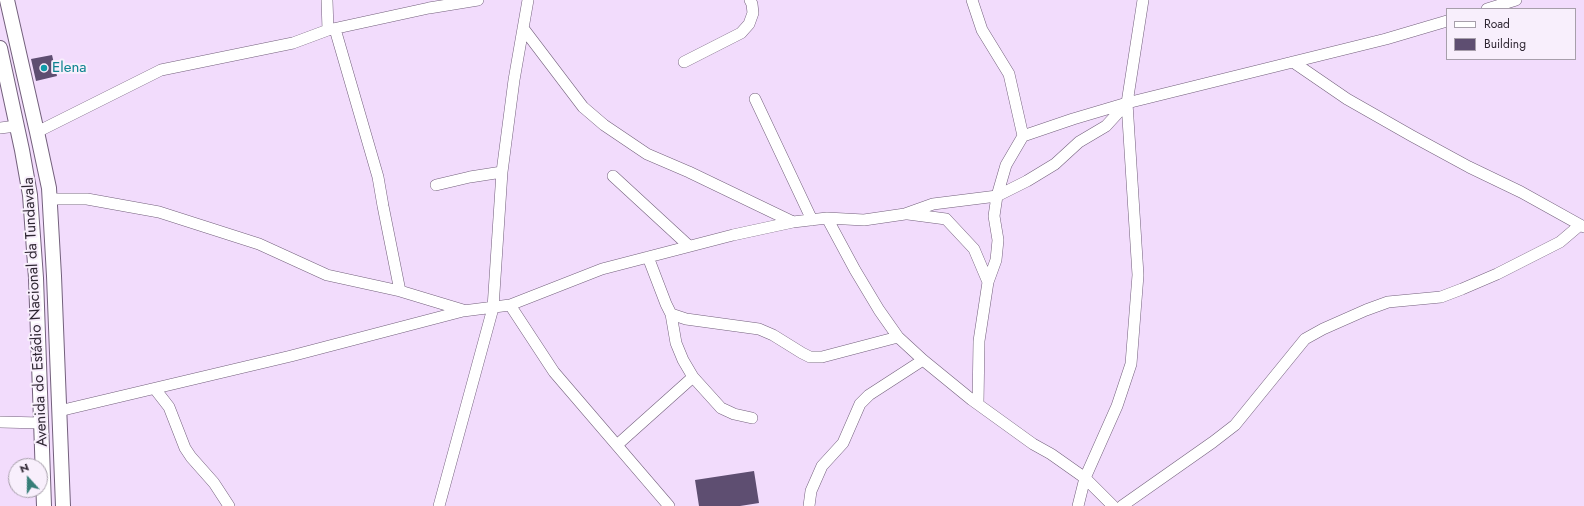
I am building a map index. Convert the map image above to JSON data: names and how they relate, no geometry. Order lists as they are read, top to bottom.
{
  "streets": {
    "street": ["Avenida do Estádio Nacional da Tundavala"]
  },
  "places": ["Elena"],
  "legend": ["Road", "Building"],
  "north": "top"
}
